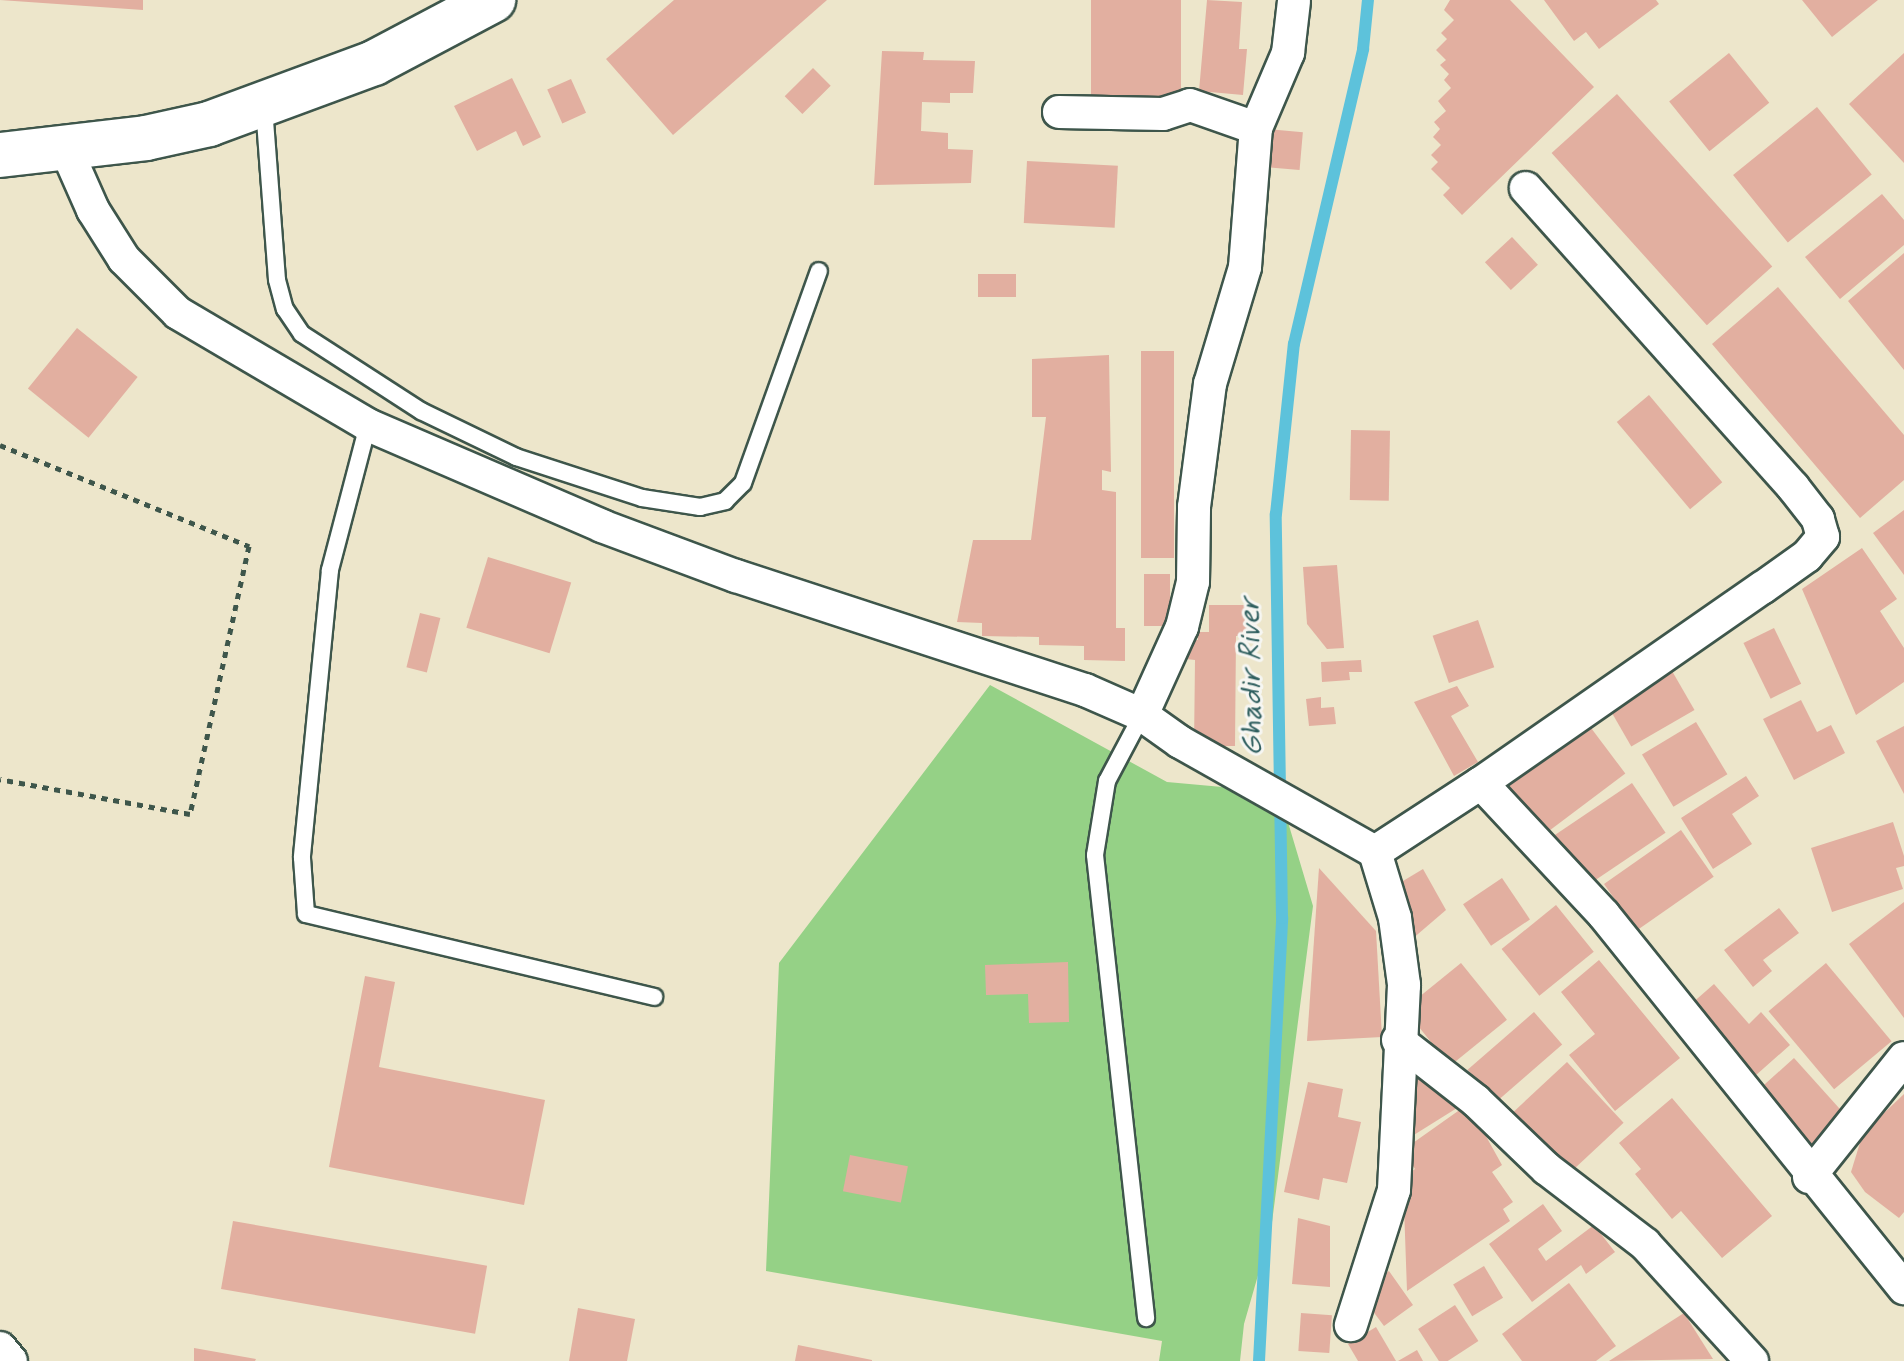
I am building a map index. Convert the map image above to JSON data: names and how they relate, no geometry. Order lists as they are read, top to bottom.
{
  "water": ["Ghadir River"]
}
